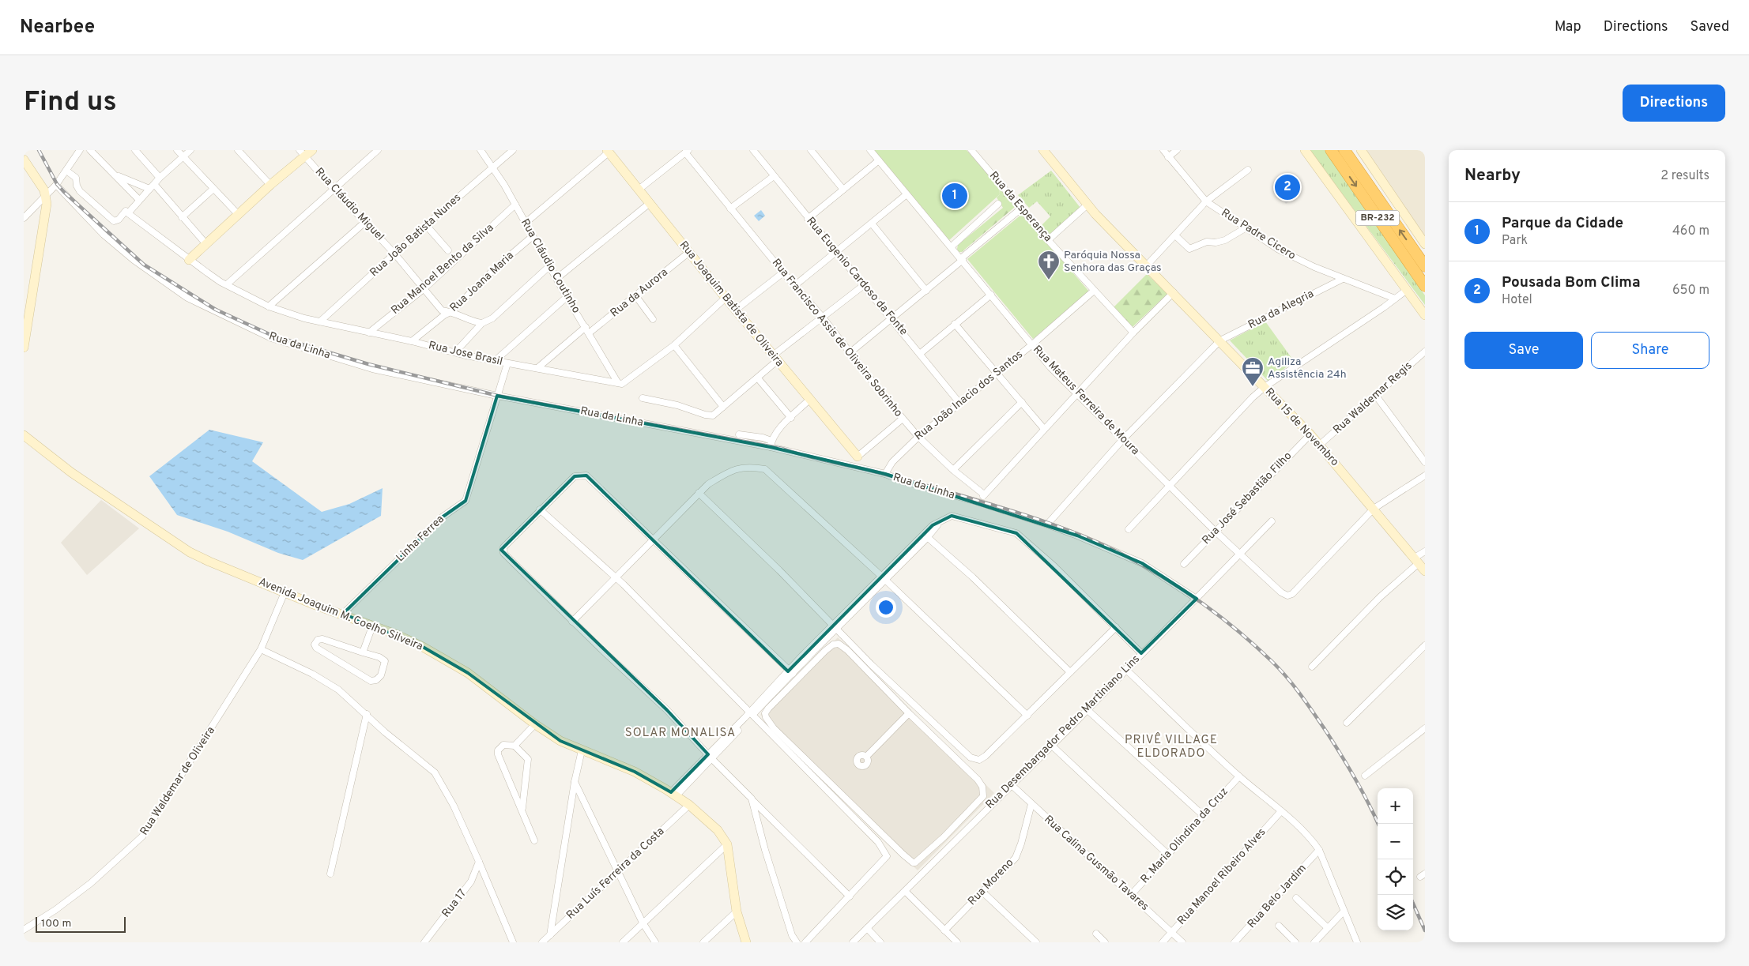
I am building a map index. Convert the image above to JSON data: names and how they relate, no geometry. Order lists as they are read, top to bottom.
{
  "streets": {
    "highway": ["BR-232"],
    "main road": ["Rua Joaquim Batista de Oliveira", "Rua 15 de Novembro", "Avenida Joaquim M. Coelho Silveira"],
    "street": [
      "Rua Cláudio Miguel",
      "Rua da Esperança",
      "Rua Padre Cicero",
      "Rua João Batista Nunes",
      "Rua Cláudio Coutinho",
      "Rua Manoel Bento da Silva",
      "Rua Eugenio Cardoso da Fonte",
      "Rua Joana Maria",
      "Rua da Aurora",
      "Rua da Alegria",
      "Rua Francisco Assis de Oliveira Sobrinho",
      "Rua da Linha",
      "Rua Jose Brasil",
      "Rua João Inacio dos Santos",
      "Rua Waldemar Regis",
      "Rua Mateus Ferreira de Moura",
      "Rua José Sebastião Filho",
      "Linha Ferrea",
      "Rua Desembargador Pedro Martiniano Lins",
      "Rua Waldemar de Oliveira",
      "R. Maria Olindina da Cruz",
      "Rua Calina Gusmão Tavares",
      "Rua Luís Ferreira da Costa",
      "Rua Manoel Ribeiro Alves",
      "Rua Moreno",
      "Rua Belo Jardim",
      "Rua 17"
    ]
  },
  "crossings": [
    ["Rua Cláudio Miguel", "Rua João Batista Nunes"],
    ["Rua Cláudio Miguel", "Rua Manoel Bento da Silva"],
    ["Rua Cláudio Miguel", "Rua Joana Maria"],
    ["Rua da Esperança", "Rua João Inacio dos Santos"],
    ["Rua Padre Cicero", "Rua da Alegria"],
    ["Rua João Batista Nunes", "Rua Cláudio Coutinho"],
    ["Rua João Batista Nunes", "Rua Jose Brasil"],
    ["Rua Cláudio Coutinho", "Rua Manoel Bento da Silva"],
    ["Rua Cláudio Coutinho", "Rua Joana Maria"],
    ["Rua Cláudio Coutinho", "Rua da Aurora"],
    ["Rua Cláudio Coutinho", "Rua Jose Brasil"],
    ["Rua Manoel Bento da Silva", "Rua Jose Brasil"],
    ["Rua Eugenio Cardoso da Fonte", "Rua João Inacio dos Santos"],
    ["Rua Joana Maria", "Rua Jose Brasil"],
    ["Rua da Aurora", "Rua Joaquim Batista de Oliveira"],
    ["Rua da Aurora", "Rua Jose Brasil"],
    ["Rua da Alegria", "Rua da Linha"],
    ["Rua da Alegria", "Rua Mateus Ferreira de Moura"],
    ["Rua da Alegria", "Rua 15 de Novembro"],
    ["Rua Francisco Assis de Oliveira Sobrinho", "Rua João Inacio dos Santos"],
    ["Rua da Linha", "Rua João Inacio dos Santos"],
    ["Rua da Linha", "Linha Ferrea"],
    ["Rua da Linha", "Rua Desembargador Pedro Martiniano Lins"],
    ["Rua Jose Brasil", "Linha Ferrea"],
    ["Rua João Inacio dos Santos", "Rua Mateus Ferreira de Moura"],
    ["Rua Waldemar Regis", "Rua 15 de Novembro"],
    ["Rua Mateus Ferreira de Moura", "Rua 15 de Novembro"],
    ["Rua Mateus Ferreira de Moura", "Rua José Sebastião Filho"],
    ["Rua Mateus Ferreira de Moura", "Rua Desembargador Pedro Martiniano Lins"],
    ["Rua 15 de Novembro", "Rua José Sebastião Filho"],
    ["Linha Ferrea", "Avenida Joaquim M. Coelho Silveira"],
    ["Avenida Joaquim M. Coelho Silveira", "Rua Waldemar de Oliveira"],
    ["Avenida Joaquim M. Coelho Silveira", "Rua Luís Ferreira da Costa"],
    ["Rua Desembargador Pedro Martiniano Lins", "Rua Calina Gusmão Tavares"],
    ["R. Maria Olindina da Cruz", "Rua Calina Gusmão Tavares"],
    ["Rua Calina Gusmão Tavares", "Rua Manoel Ribeiro Alves"],
    ["Rua Calina Gusmão Tavares", "Rua Moreno"]
  ],
  "districts": ["SOLAR MONALISA", "PRIVÊ VILLAGE ELDORADO"],
  "places": {
    "church": ["Paróquia Nossa Senhora das Graças"],
    "office": ["Agiliza Assistência 24h"]
  },
  "scale_bar": "100 m",
  "page": {
    "header": "Nearbee",
    "nav": ["Map", "Directions", "Saved"],
    "buttons": [
      "Directions",
      ["Save", "Share"]
    ],
    "title": "Find us",
    "heading": ["Nearby", "2 results"],
    "pins": ["2", "1"],
    "list": [
      {
        "mark": "1",
        "name": "Parque da Cidade",
        "note": "Park",
        "value": "460 m"
      },
      {
        "mark": "2",
        "name": "Pousada Bom Clima",
        "note": "Hotel",
        "value": "650 m"
      }
    ],
    "map_buttons": ["+", "−"],
    "scale": "100 m"
  }
}
